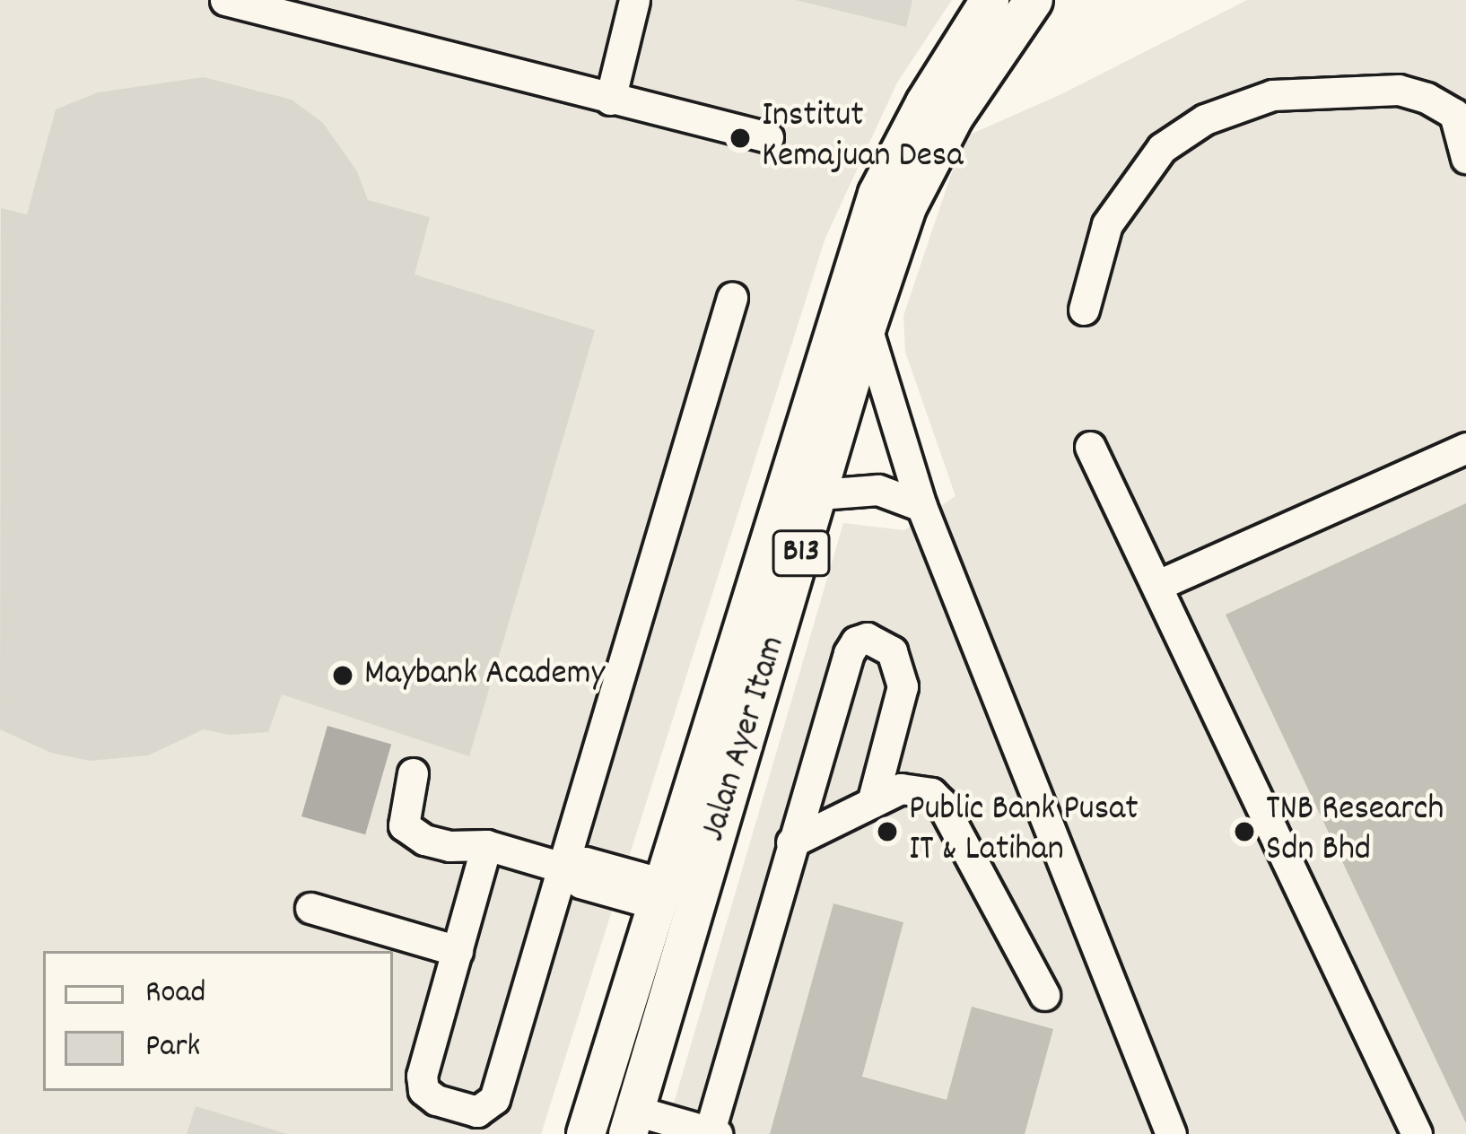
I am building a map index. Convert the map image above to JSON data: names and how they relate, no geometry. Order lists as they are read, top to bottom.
{
  "streets": {
    "main road": ["B13", "Jalan Ayer Itam"]
  },
  "places": [
    "Institut Kemajuan Desa",
    "Maybank Academy",
    "Public Bank Pusat IT & Latihan",
    "TNB Research Sdn Bhd"
  ],
  "legend": ["Road", "Park"]
}
